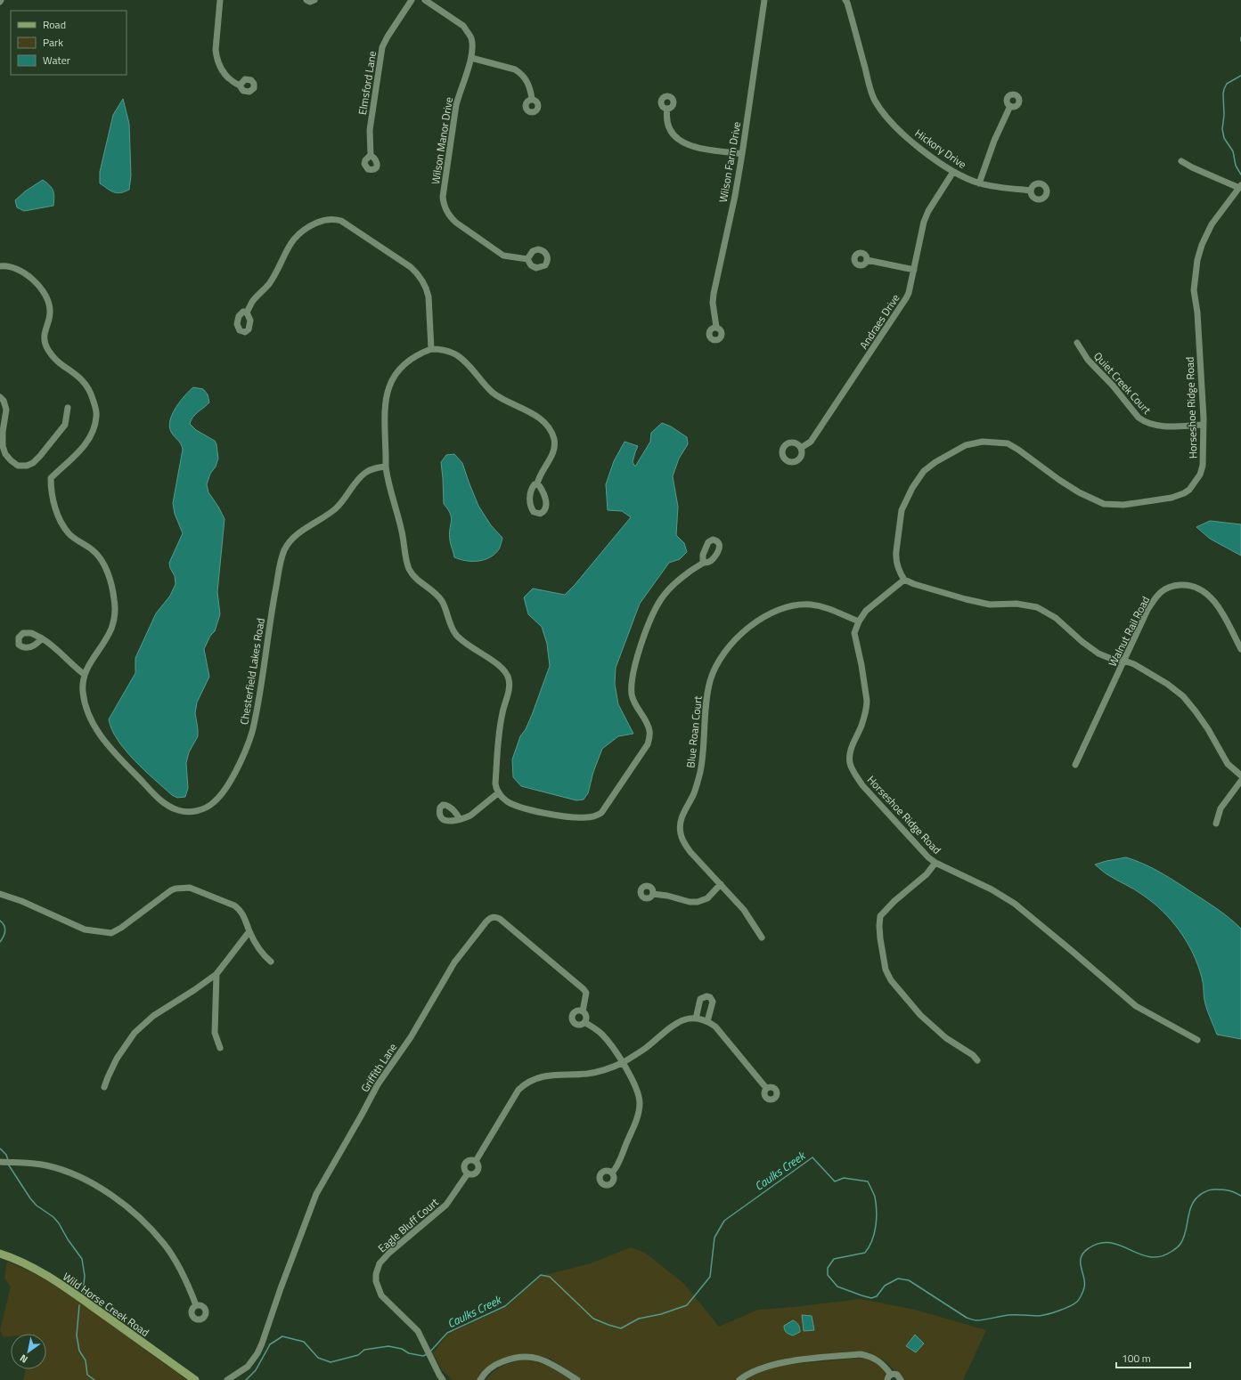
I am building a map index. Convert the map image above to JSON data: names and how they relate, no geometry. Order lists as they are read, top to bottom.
{
  "streets": {
    "main road": ["Wild Horse Creek Road"],
    "street": [
      "Elmsford Lane",
      "Wilson Manor Drive",
      "Hickory Drive",
      "Wilson Farm Drive",
      "Andraes Drive",
      "Quiet Creek Court",
      "Horseshoe Ridge Road",
      "Walnut Rail Road",
      "Chesterfield Lakes Road",
      "Blue Roan Court",
      "Griffith Lane",
      "Eagle Bluff Court"
    ]
  },
  "crossings": [
    ["Hickory Drive", "Andraes Drive"],
    ["Quiet Creek Court", "Horseshoe Ridge Road"],
    ["Horseshoe Ridge Road", "Blue Roan Court"]
  ],
  "water": ["Caulks Creek"],
  "legend": ["Road", "Park", "Water"],
  "scale_bar": "100 m",
  "north": "bottom left"
}
